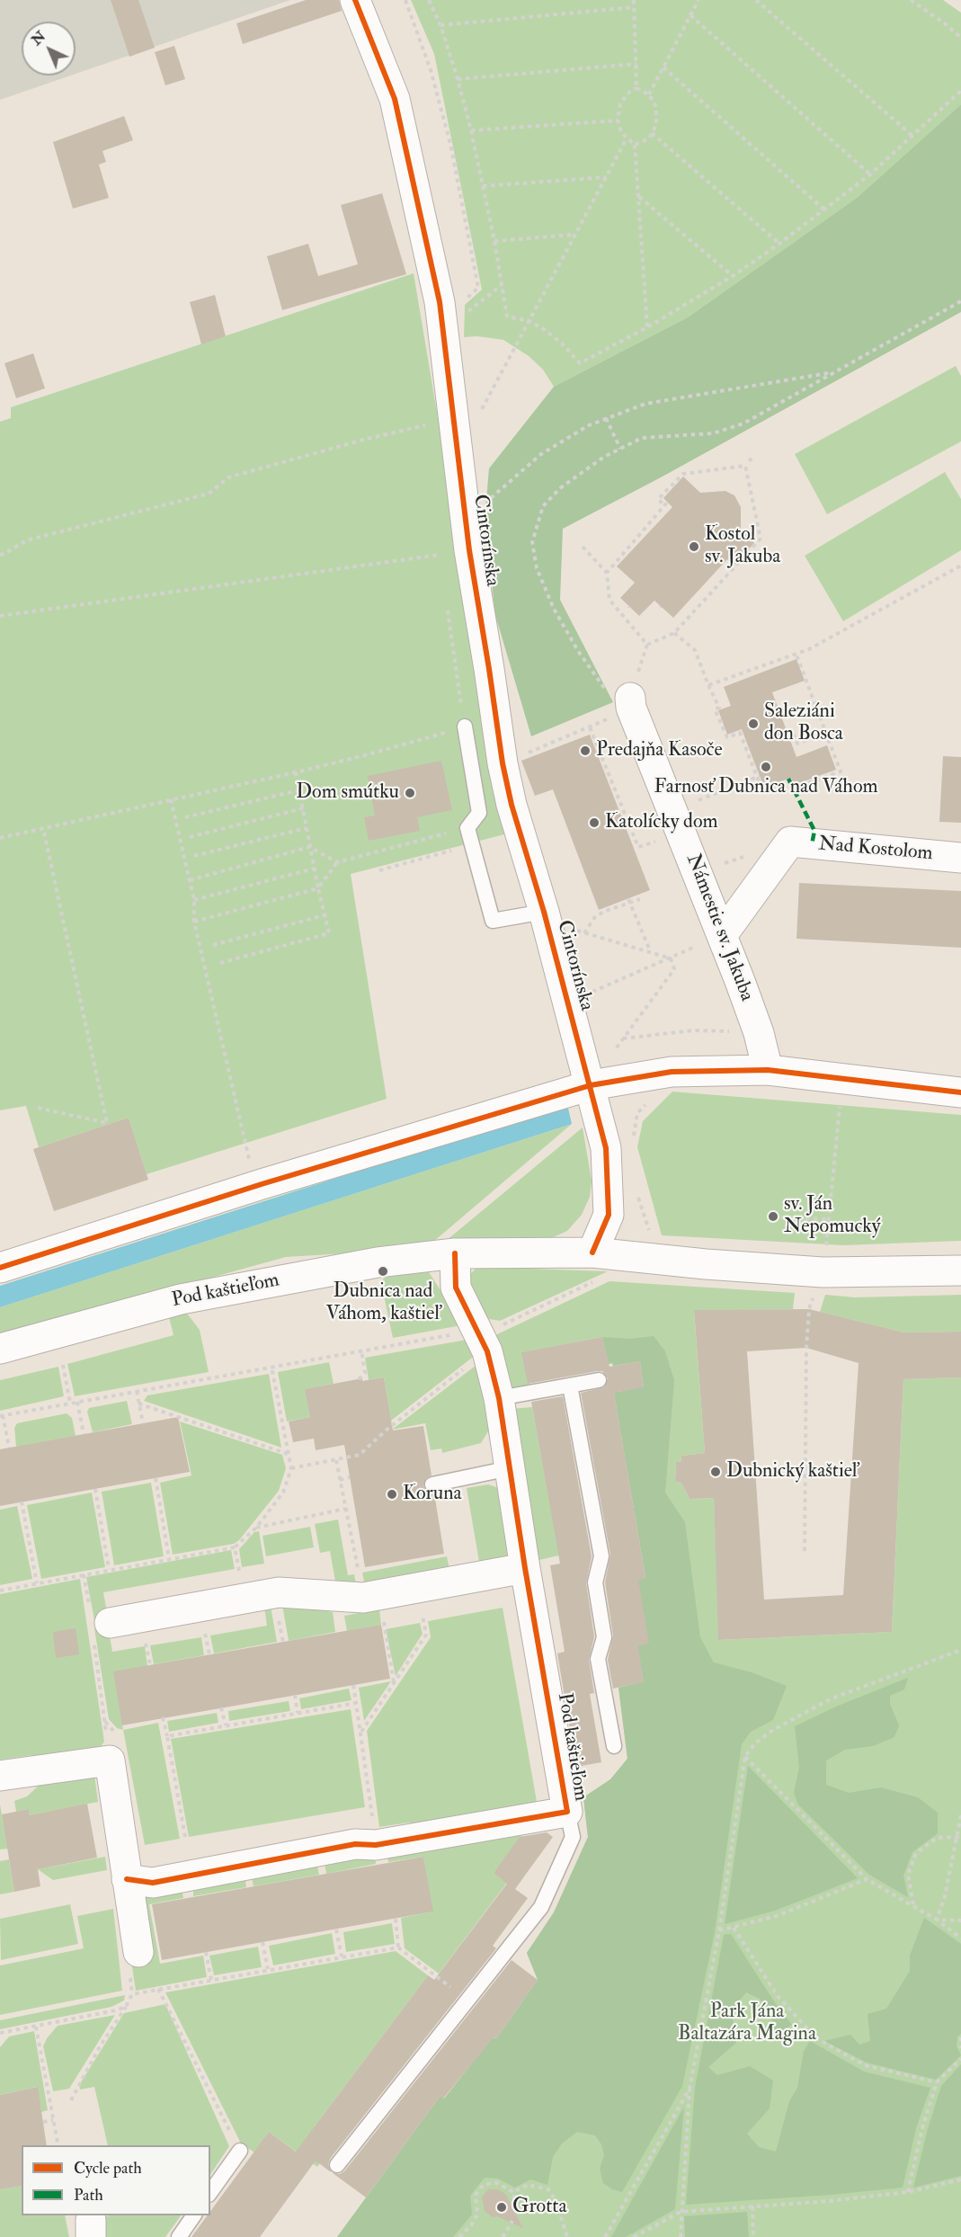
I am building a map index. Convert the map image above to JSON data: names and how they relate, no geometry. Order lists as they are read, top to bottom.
{
  "streets": {
    "street": [
      "Cintorínska",
      "Nad Kostolom",
      "Námestie sv. Jakuba",
      "Pod kaštieľom"
    ]
  },
  "crossings": [
    ["Cintorínska", "Pod kaštieľom"],
    ["Nad Kostolom", "Námestie sv. Jakuba"]
  ],
  "parks": ["Park Jána Baltazára Magina"],
  "places": [
    "Kostol sv. Jakuba",
    "Saleziáni don Bosca",
    "Predajňa Kasoče",
    "Farnosť Dubnica nad Váhom",
    "Dom smútku",
    "Katolícky dom",
    "sv. Ján Nepomucký",
    "Dubnica nad Váhom, kaštieľ",
    "Dubnický kaštieľ",
    "Koruna",
    "Grotta"
  ],
  "legend": ["Cycle path", "Path"],
  "north": "top left"
}
